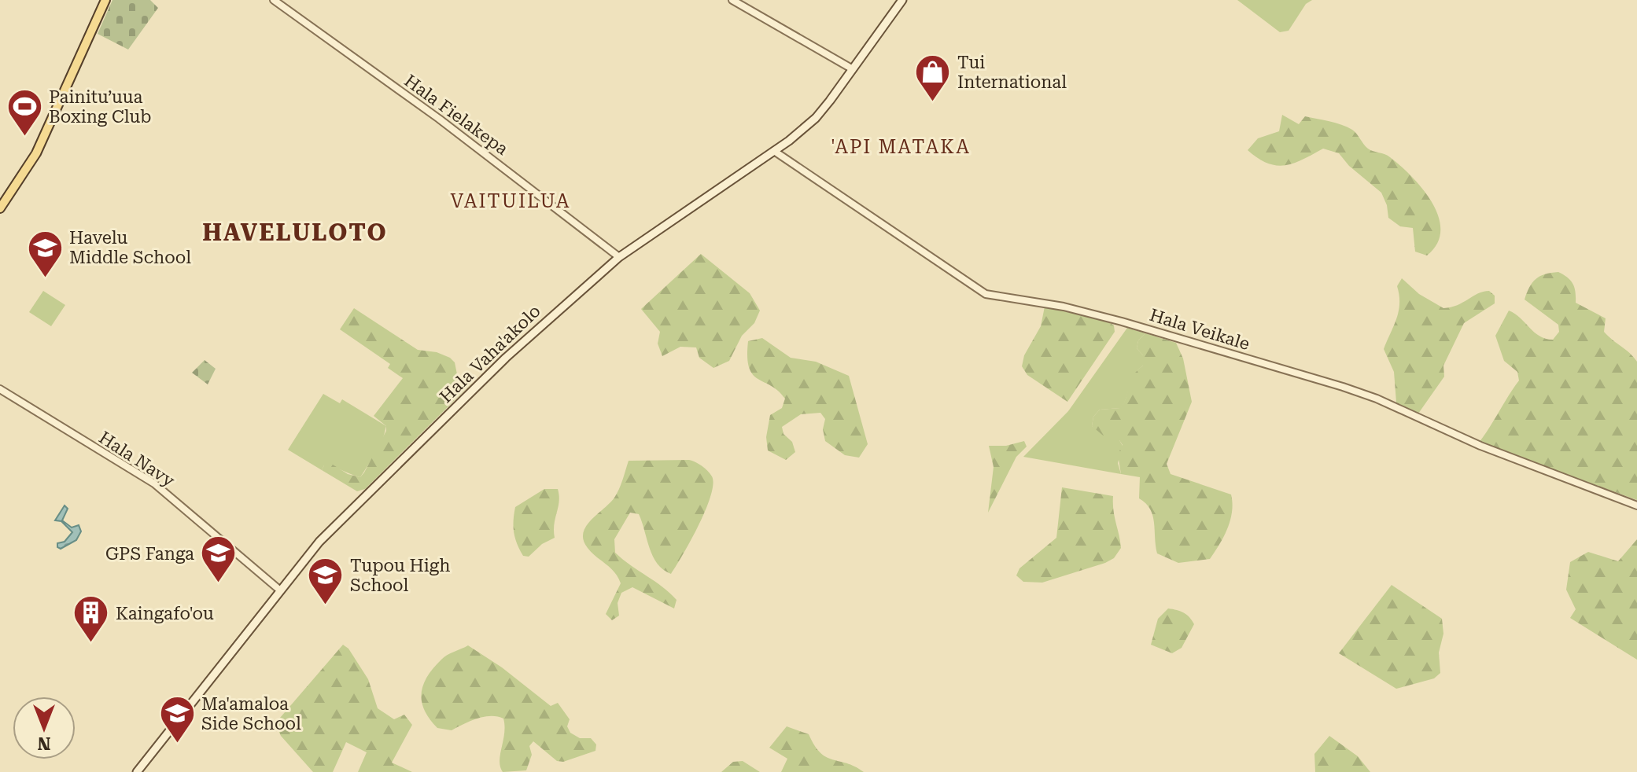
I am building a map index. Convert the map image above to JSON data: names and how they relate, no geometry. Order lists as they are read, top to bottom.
{
  "streets": {
    "main road": ["Hala Vaha'akolo"],
    "street": ["Hala Fielakepa", "Hala Veikale", "Hala Navy"]
  },
  "crossings": [
    ["Hala Fielakepa", "Hala Vaha'akolo"],
    ["Hala Veikale", "Hala Vaha'akolo"],
    ["Hala Vaha'akolo", "Hala Navy"]
  ],
  "districts": ["'API MATAKA", "VAITUILUA", "HAVELULOTO"],
  "places": {
    "shop": ["Tui International"],
    "sports": ["Painitu’uua Boxing Club"],
    "school or university": [
      "Havelu Middle School",
      "GPS Fanga",
      "Tupou High School",
      "Ma'amaloa Side School"
    ],
    "building": ["Kaingafo'ou"]
  },
  "north": "bottom"
}
